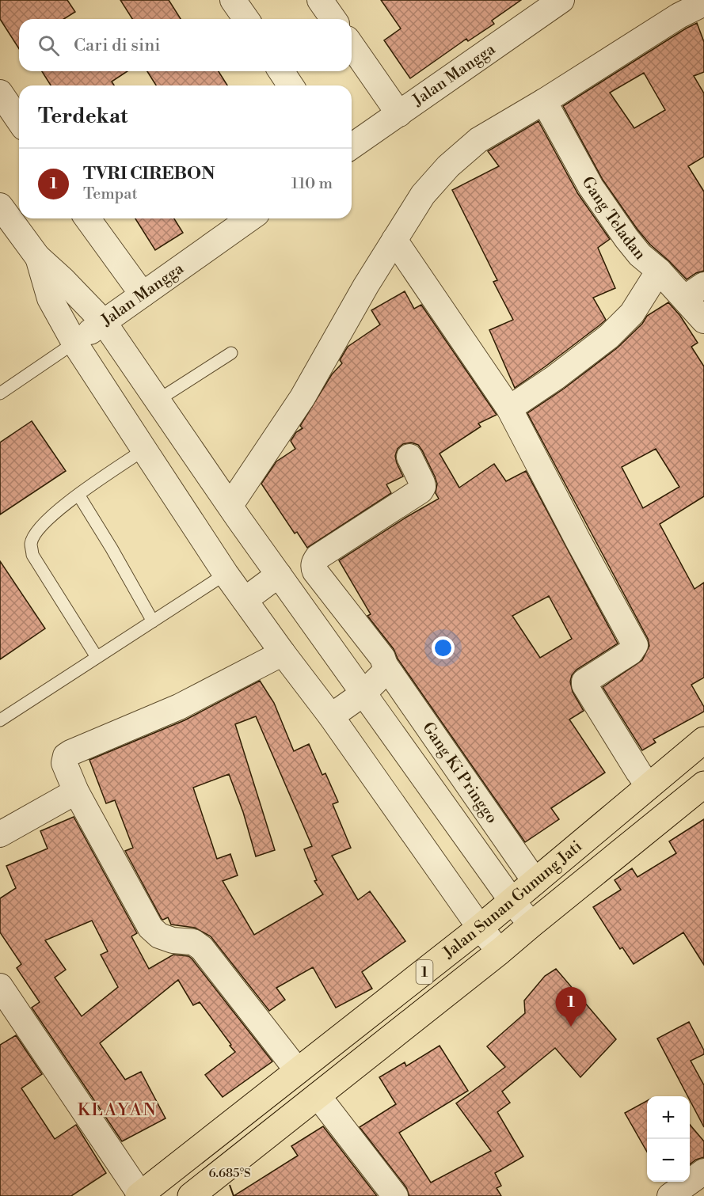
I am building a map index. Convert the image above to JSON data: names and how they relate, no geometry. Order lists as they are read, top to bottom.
{
  "streets": {
    "highway": ["Jalan Sunan Gunung Jati", "1"],
    "street": ["Jalan Mangga", "Gang Teladan", "Gang Ki Pringgo"]
  },
  "crossings": [
    ["Gang Ki Pringgo", "Jalan Sunan Gunung Jati"]
  ],
  "districts": ["KLAYAN"],
  "page": {
    "search": "Cari di sini",
    "heading": "Terdekat",
    "list": [
      {
        "mark": "1",
        "name": "TVRI CIREBON",
        "note": "Tempat",
        "value": "110 m"
      }
    ],
    "pins": "1",
    "map_buttons": ["+", "−"]
  },
  "coordinates": ["6.685°S"]
}
